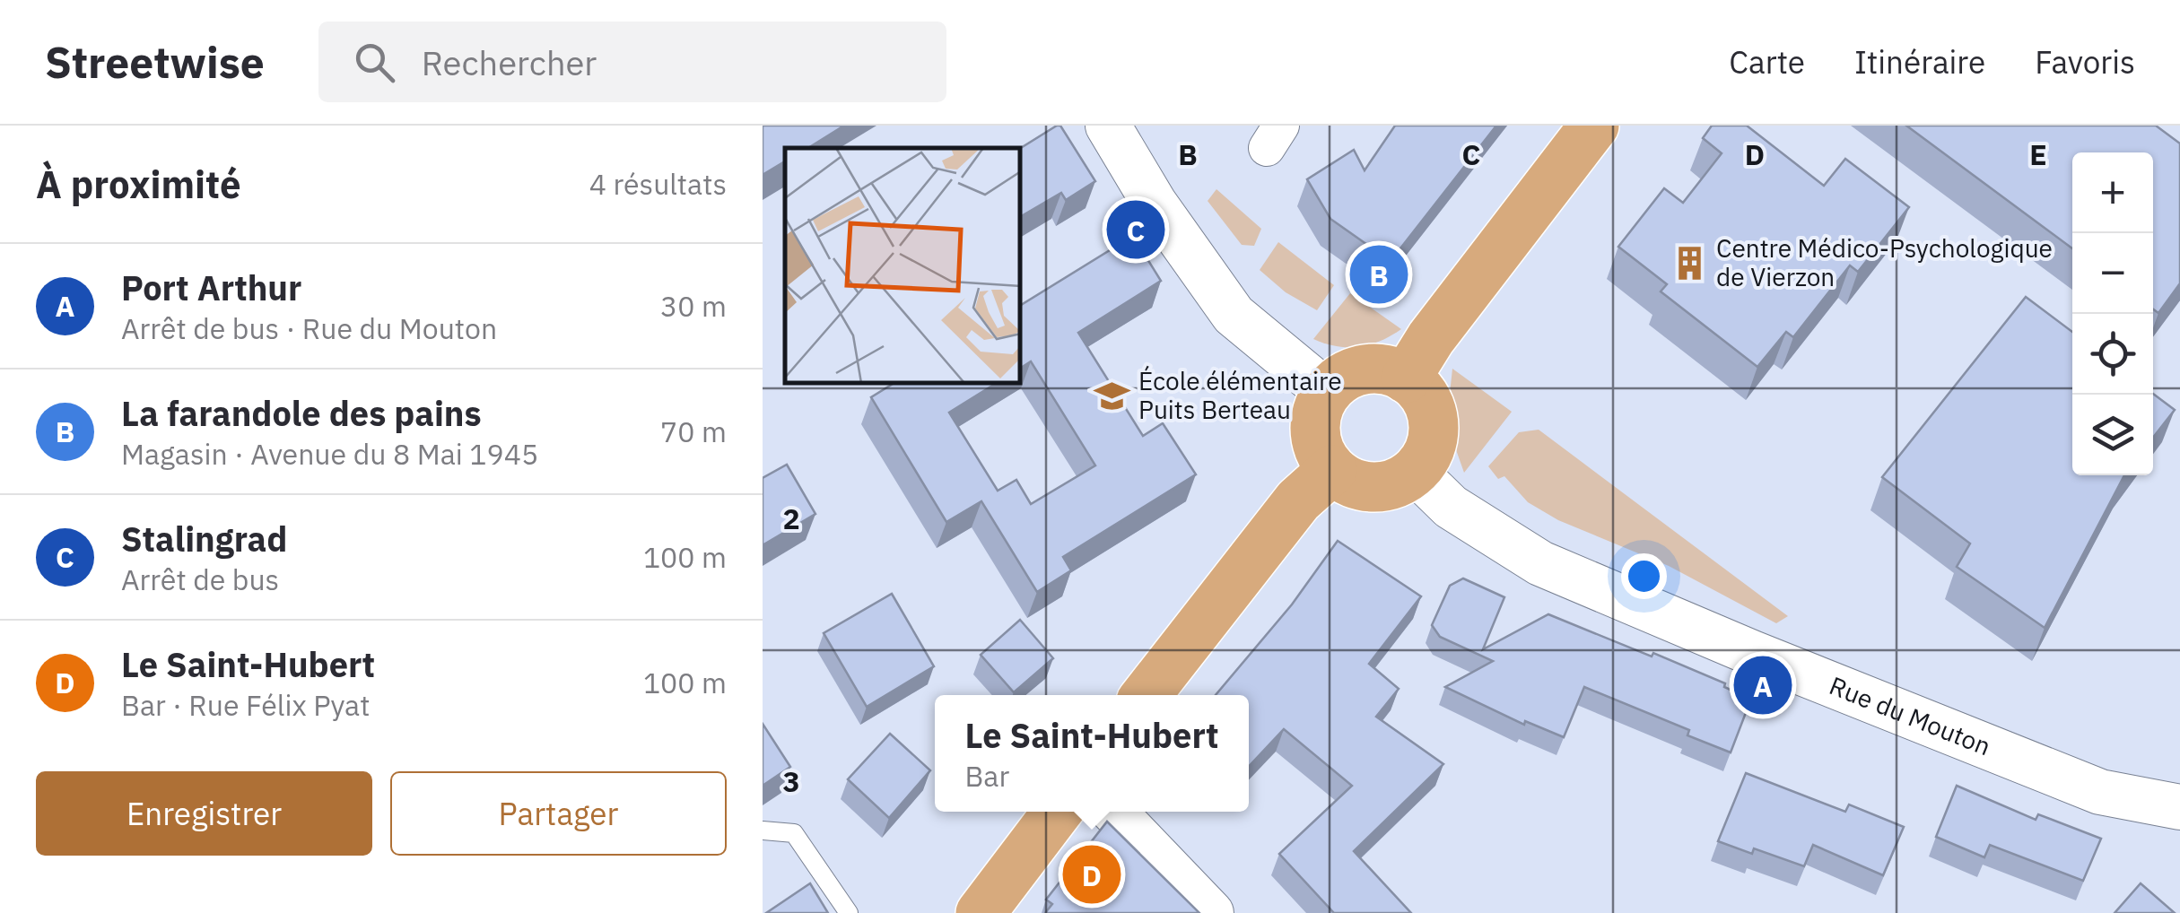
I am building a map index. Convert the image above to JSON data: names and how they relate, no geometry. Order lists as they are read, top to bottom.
{
  "streets": {
    "street": ["Rue du Mouton"]
  },
  "places": {
    "building": ["Centre Médico-Psychologique de Vierzon"],
    "school or university": ["École élémentaire Puits Berteau"]
  },
  "page": {
    "header": "Streetwise",
    "search": "Rechercher",
    "nav": ["Carte", "Itinéraire", "Favoris"],
    "heading": ["À proximité", "4 résultats"],
    "map_buttons": ["+", "−"],
    "pins": [
      "C",
      "B",
      "A",
      "D"
    ],
    "list": [
      {
        "mark": "A",
        "name": "Port Arthur",
        "note": "Arrêt de bus · Rue du Mouton",
        "value": "30 m"
      },
      {
        "mark": "B",
        "name": "La farandole des pains",
        "note": "Magasin · Avenue du 8 Mai 1945",
        "value": "70 m"
      },
      {
        "mark": "C",
        "name": "Stalingrad",
        "note": "Arrêt de bus",
        "value": "100 m"
      },
      {
        "mark": "D",
        "name": "Le Saint-Hubert",
        "note": "Bar · Rue Félix Pyat",
        "value": "100 m"
      }
    ],
    "popup": ["Le Saint-Hubert", "Bar"],
    "buttons": ["Enregistrer", "Partager"]
  },
  "grid": {
    "columns": [
      "B",
      "C",
      "D",
      "E"
    ],
    "rows": ["2", "3"]
  }
}
